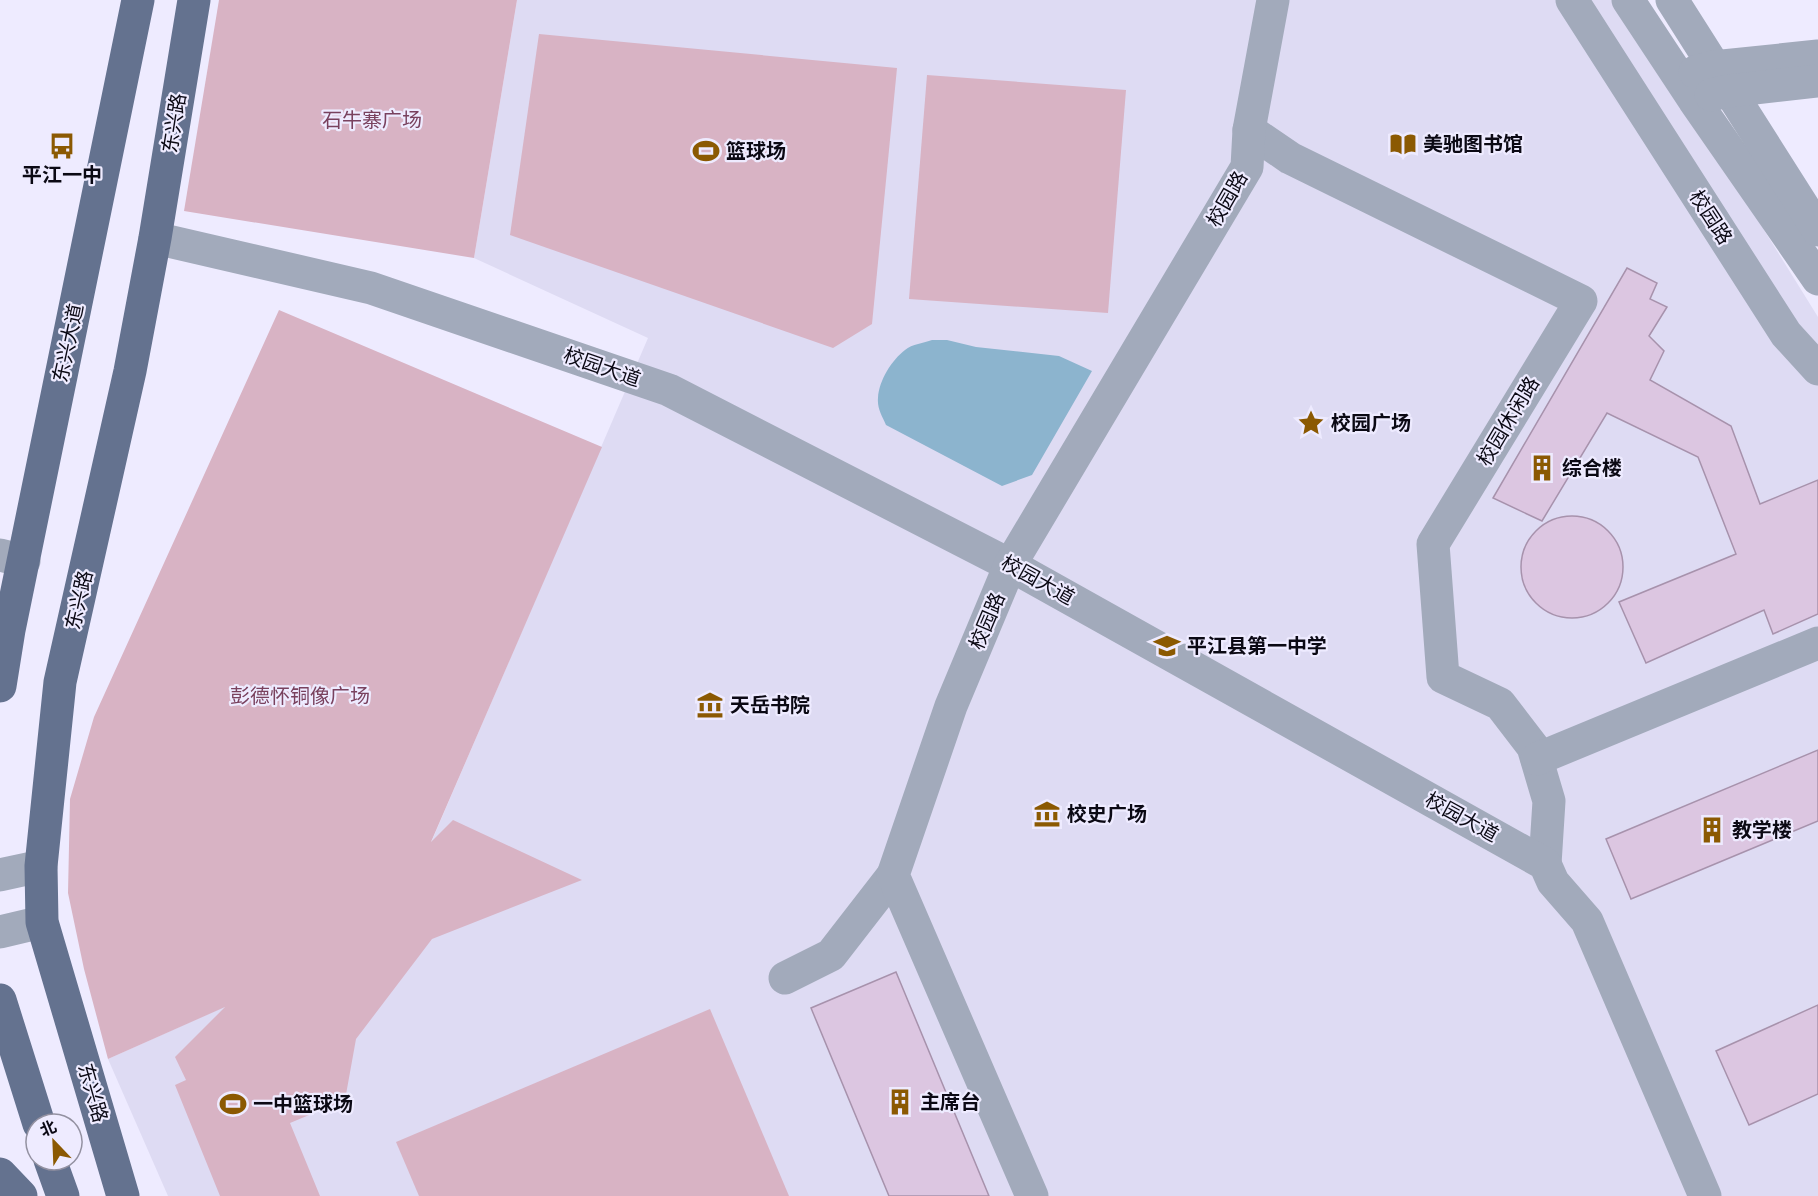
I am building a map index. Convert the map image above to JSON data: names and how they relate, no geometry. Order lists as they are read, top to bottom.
{
  "streets": {
    "main road": ["东兴路", "东兴大道"],
    "street": ["校园路", "校园大道", "校园休闲路"]
  },
  "crossings": [
    ["东兴路", "校园大道"],
    ["校园路", "校园大道"],
    ["校园路", "校园休闲路"],
    ["校园大道", "校园休闲路"]
  ],
  "parks": ["石牛寨广场", "彭德怀铜像广场"],
  "places": {
    "library": ["美驰图书馆"],
    "bus stop": ["平江一中"],
    "sports": ["篮球场", "一中篮球场"],
    "place": ["校园广场"],
    "building": ["综合楼", "教学楼", "主席台"],
    "school or university": ["平江县第一中学"],
    "museum": ["天岳书院", "校史广场"]
  },
  "north": "top left"
}
